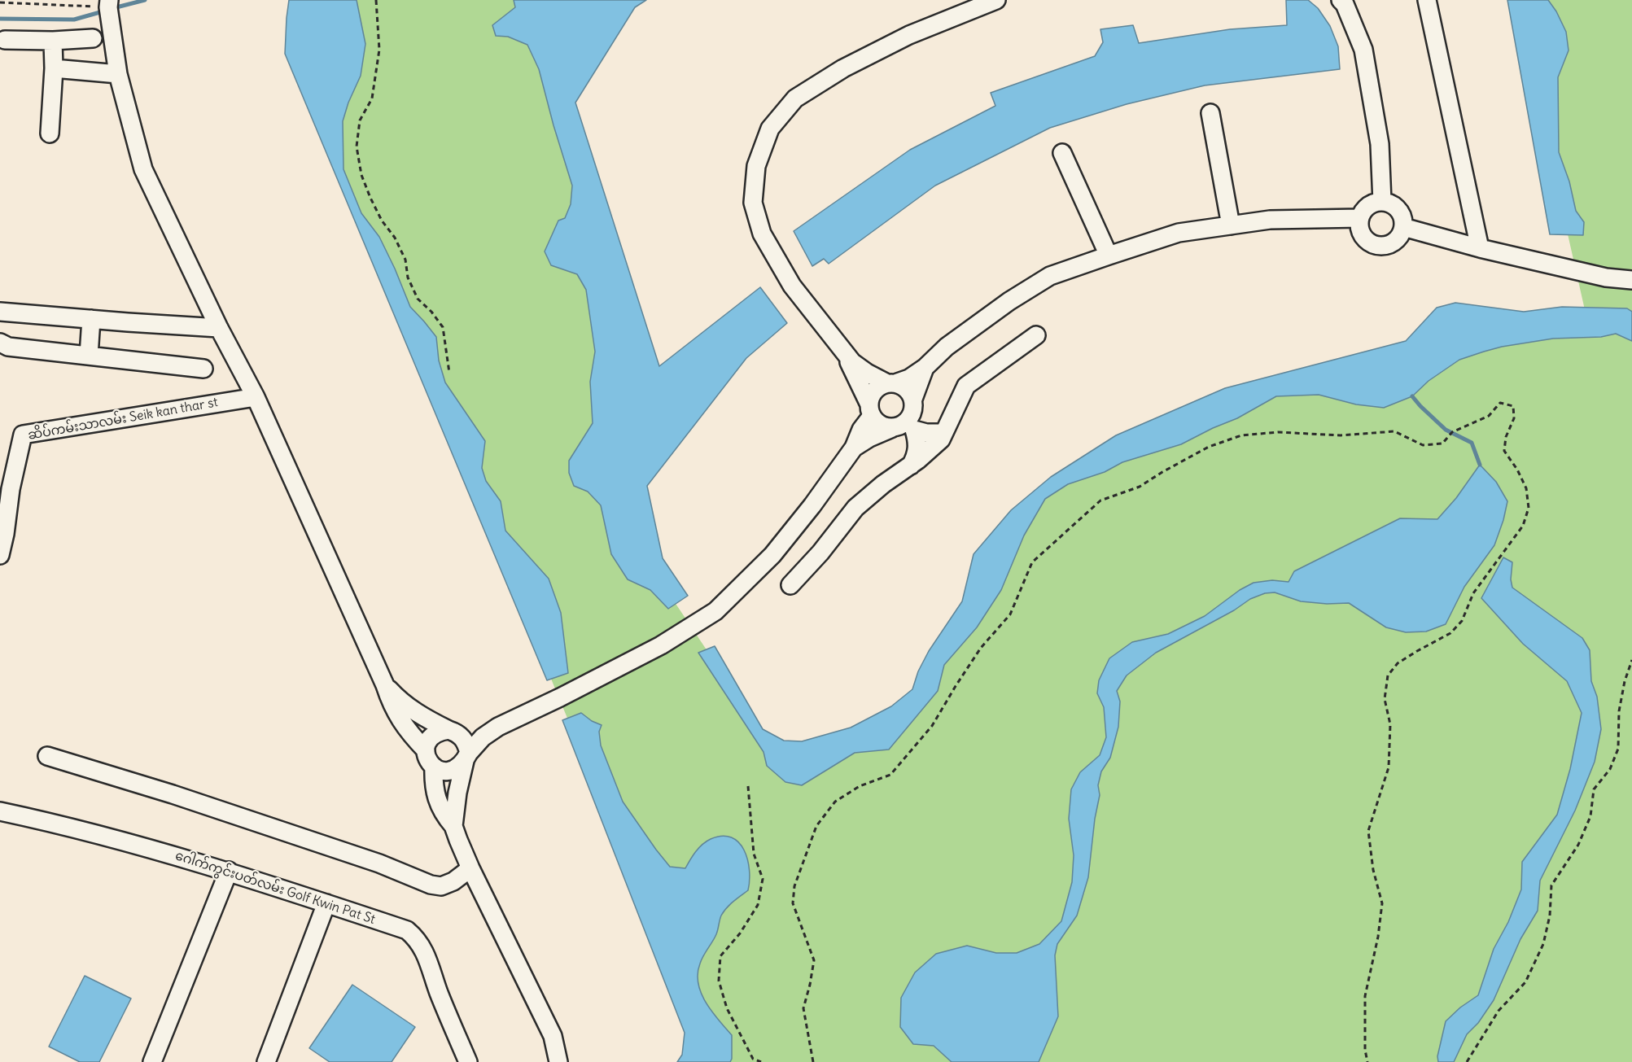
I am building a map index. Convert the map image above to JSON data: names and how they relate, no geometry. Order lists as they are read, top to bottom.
{
  "streets": {
    "street": ["ဆိပ်ကမ်းသာလမ်း Seik kan thar st", "ဂေါက်ကွင်းပတ်လမ်း Golf Kwin Pat St"]
  }
}
